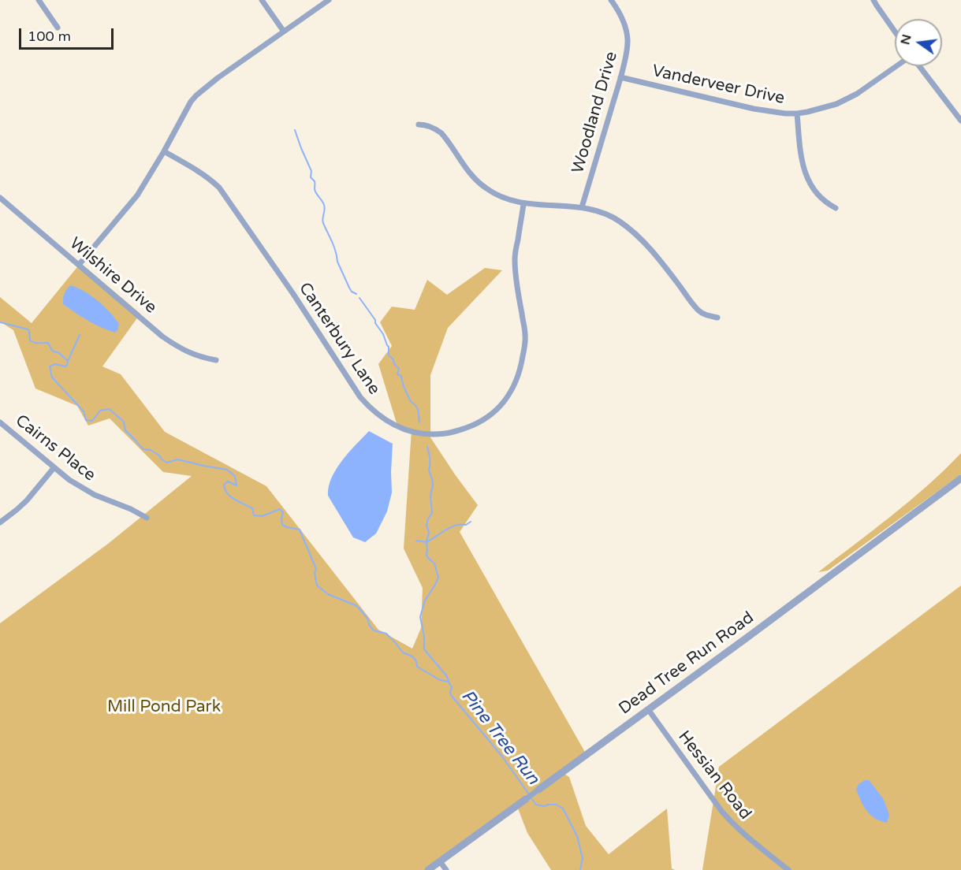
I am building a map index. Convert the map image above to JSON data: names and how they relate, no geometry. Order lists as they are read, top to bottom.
{
  "streets": {
    "street": [
      "Vanderveer Drive",
      "Woodland Drive",
      "Wilshire Drive",
      "Canterbury Lane",
      "Cairns Place",
      "Dead Tree Run Road",
      "Hessian Road"
    ]
  },
  "crossings": [
    ["Vanderveer Drive", "Woodland Drive"],
    ["Dead Tree Run Road", "Hessian Road"]
  ],
  "water": ["Pine Tree Run"],
  "parks": ["Mill Pond Park"],
  "scale_bar": "100 m",
  "north": "left"
}
